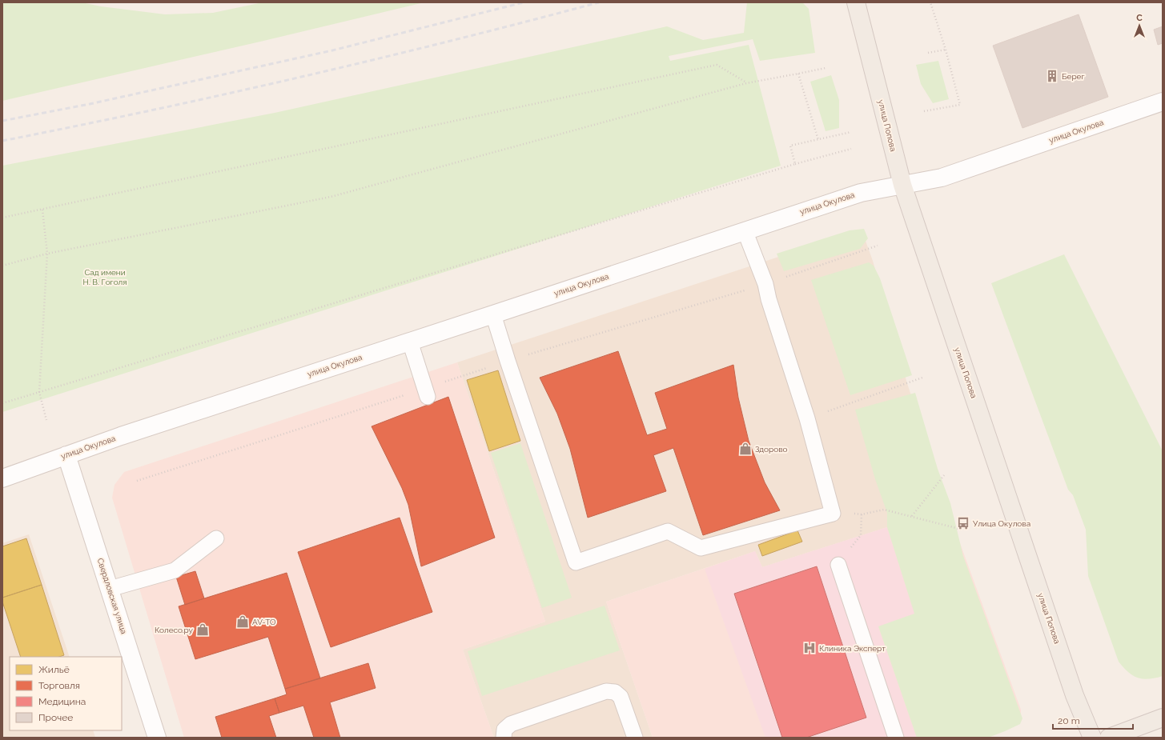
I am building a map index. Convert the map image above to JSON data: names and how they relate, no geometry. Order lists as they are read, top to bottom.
{
  "streets": {
    "main road": ["улица Попова"],
    "street": ["улица Окулова", "Свердловская улица"]
  },
  "crossings": [
    ["улица Попова", "улица Окулова"],
    ["улица Окулова", "Свердловская улица"]
  ],
  "parks": ["Сад имени Н. В. Гоголя"],
  "places": {
    "building": ["Берег"],
    "shop": ["Здорово", "AV-TO", "Колесо.ру"],
    "bus stop": ["Улица Окулова"],
    "hospital": ["Клиника Эксперт"]
  },
  "legend": [
    "Жильё",
    "Торговля",
    "Медицина",
    "Прочее"
  ],
  "scale_bar": "20 m",
  "north": "top"
}
